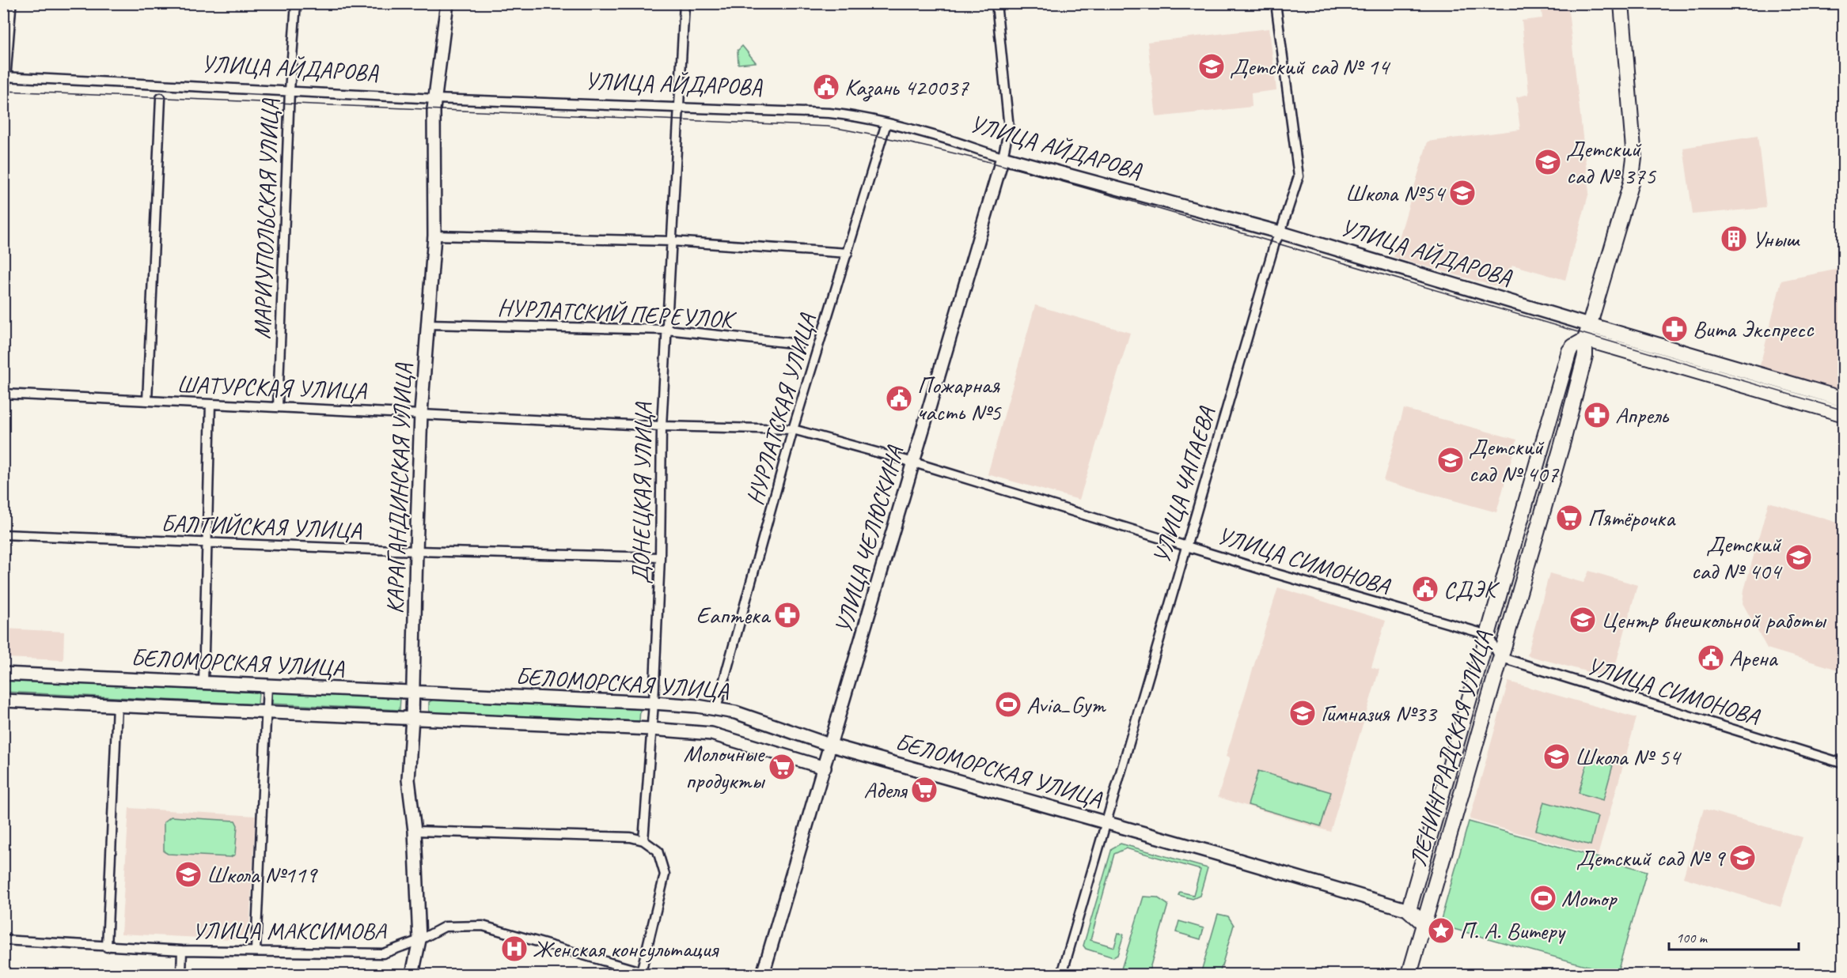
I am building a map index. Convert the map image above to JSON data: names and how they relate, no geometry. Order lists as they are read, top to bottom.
{
  "streets": {
    "main road": [
      "УЛИЦА АЙДАРОВА",
      "КАРАГАНДИНСКАЯ УЛИЦА",
      "УЛИЦА ЧЕЛЮСКИНА",
      "БЕЛОМОРСКАЯ УЛИЦА",
      "ЛЕНИНГРАДСКАЯ УЛИЦА"
    ],
    "street": [
      "МАРИУПОЛЬСКАЯ УЛИЦА",
      "НУРЛАТСКИЙ ПЕРЕУЛОК",
      "ШАТУРСКАЯ УЛИЦА",
      "НУРЛАТСКАЯ УЛИЦА",
      "УЛИЦА ЧАПАЕВА",
      "ДОНЕЦКАЯ УЛИЦА",
      "БАЛТИЙСКАЯ УЛИЦА",
      "УЛИЦА СИМОНОВА",
      "УЛИЦА МАКСИМОВА"
    ]
  },
  "crossings": [
    ["УЛИЦА АЙДАРОВА", "МАРИУПОЛЬСКАЯ УЛИЦА"],
    ["УЛИЦА АЙДАРОВА", "НУРЛАТСКАЯ УЛИЦА"],
    ["УЛИЦА АЙДАРОВА", "УЛИЦА ЧАПАЕВА"],
    ["УЛИЦА АЙДАРОВА", "КАРАГАНДИНСКАЯ УЛИЦА"],
    ["УЛИЦА АЙДАРОВА", "ДОНЕЦКАЯ УЛИЦА"],
    ["УЛИЦА АЙДАРОВА", "УЛИЦА ЧЕЛЮСКИНА"],
    ["УЛИЦА АЙДАРОВА", "ЛЕНИНГРАДСКАЯ УЛИЦА"],
    ["МАРИУПОЛЬСКАЯ УЛИЦА", "ШАТУРСКАЯ УЛИЦА"],
    ["НУРЛАТСКИЙ ПЕРЕУЛОК", "КАРАГАНДИНСКАЯ УЛИЦА"],
    ["НУРЛАТСКИЙ ПЕРЕУЛОК", "ДОНЕЦКАЯ УЛИЦА"],
    ["ШАТУРСКАЯ УЛИЦА", "НУРЛАТСКАЯ УЛИЦА"],
    ["ШАТУРСКАЯ УЛИЦА", "КАРАГАНДИНСКАЯ УЛИЦА"],
    ["ШАТУРСКАЯ УЛИЦА", "ДОНЕЦКАЯ УЛИЦА"],
    ["ШАТУРСКАЯ УЛИЦА", "УЛИЦА СИМОНОВА"],
    ["НУРЛАТСКАЯ УЛИЦА", "УЛИЦА СИМОНОВА"],
    ["НУРЛАТСКАЯ УЛИЦА", "БЕЛОМОРСКАЯ УЛИЦА"],
    ["УЛИЦА ЧАПАЕВА", "УЛИЦА СИМОНОВА"],
    ["УЛИЦА ЧАПАЕВА", "БЕЛОМОРСКАЯ УЛИЦА"],
    ["КАРАГАНДИНСКАЯ УЛИЦА", "БАЛТИЙСКАЯ УЛИЦА"],
    ["КАРАГАНДИНСКАЯ УЛИЦА", "БЕЛОМОРСКАЯ УЛИЦА"],
    ["КАРАГАНДИНСКАЯ УЛИЦА", "УЛИЦА МАКСИМОВА"],
    ["ДОНЕЦКАЯ УЛИЦА", "БАЛТИЙСКАЯ УЛИЦА"],
    ["ДОНЕЦКАЯ УЛИЦА", "БЕЛОМОРСКАЯ УЛИЦА"],
    ["УЛИЦА ЧЕЛЮСКИНА", "УЛИЦА СИМОНОВА"],
    ["УЛИЦА ЧЕЛЮСКИНА", "БЕЛОМОРСКАЯ УЛИЦА"],
    ["УЛИЦА СИМОНОВА", "ЛЕНИНГРАДСКАЯ УЛИЦА"],
    ["БЕЛОМОРСКАЯ УЛИЦА", "ЛЕНИНГРАДСКАЯ УЛИЦА"]
  ],
  "places": {
    "school or university": [
      "Детский сад № 14",
      "Детский сад № 375",
      "Школа №54",
      "Детский сад № 407",
      "Детский сад № 404",
      "Центр внешкольной работы",
      "Гимназия №33",
      "Школа № 54",
      "Детский сад № 9",
      "Школа №119"
    ],
    "public building": [
      "Казань 420037",
      "Пожарная часть №5",
      "СДЭК",
      "Арена"
    ],
    "building": ["Уныш"],
    "pharmacy": ["Вита Экспресс", "Апрель", "Еаптека"],
    "supermarket": ["Пятёрочка", "Молочные продукты", "Аделя"],
    "sports": ["Avia_Gym", "Мотор"],
    "place": ["П. А. Витеру"],
    "hospital": ["Женская консультация"]
  },
  "scale_bar": "100 m"
}
